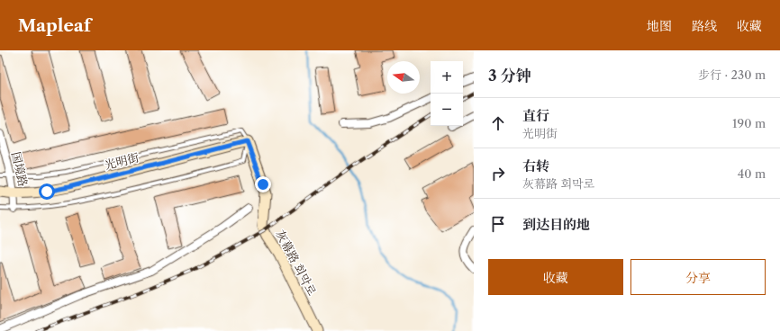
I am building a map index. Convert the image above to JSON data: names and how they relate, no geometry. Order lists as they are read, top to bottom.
{
  "streets": {
    "main road": ["光明街", "灰幕路 회막로"],
    "street": ["国境路"]
  },
  "crossings": [
    ["光明街", "国境路"],
    ["光明街", "灰幕路 회막로"]
  ],
  "north": "left",
  "page": {
    "header": "Mapleaf",
    "nav": ["地图", "路线", "收藏"],
    "heading": ["3 分钟", "步行 · 230 m"],
    "map_buttons": ["+", "−"],
    "list": [
      ["直行", "光明街", "190 m"],
      ["右转", "灰幕路 회막로", "40 m"],
      "到达目的地"
    ],
    "buttons": ["收藏", "分享"]
  }
}
